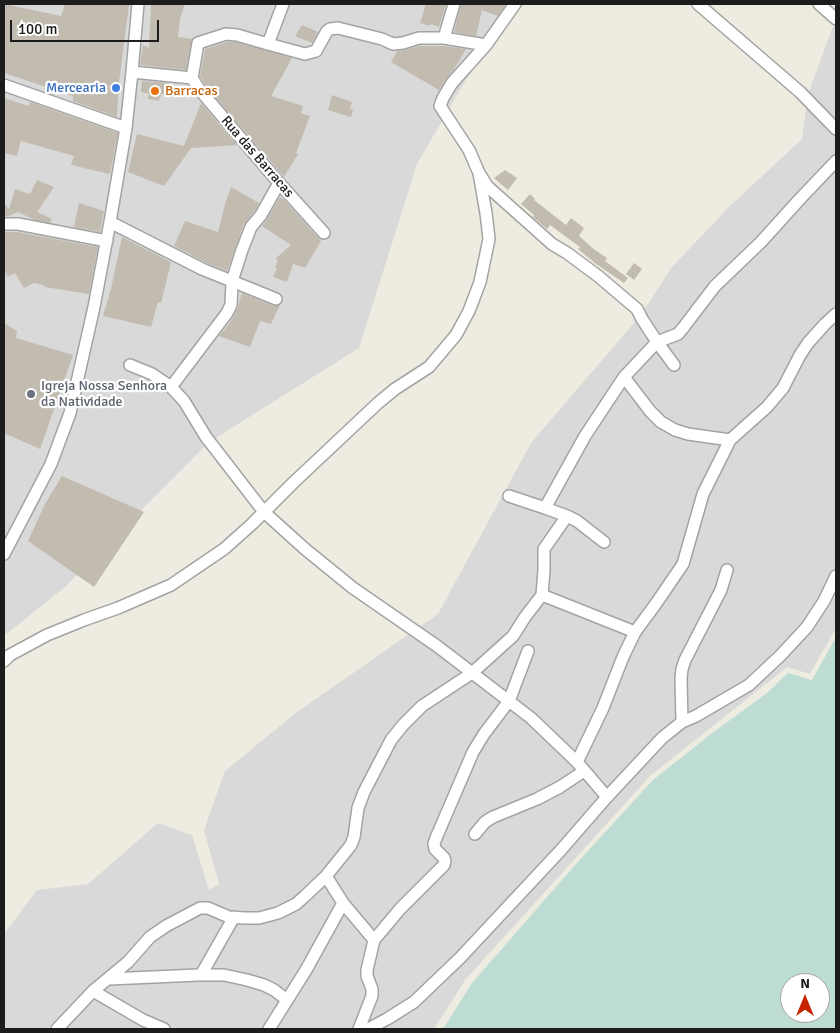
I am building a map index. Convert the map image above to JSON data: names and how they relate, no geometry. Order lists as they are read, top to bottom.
{
  "streets": {
    "street": ["Rua das Barracas"]
  },
  "places": ["Mercearia", "Barracas", "Igreja Nossa Senhora da Natividade"],
  "scale_bar": "100 m",
  "north": "top"
}
